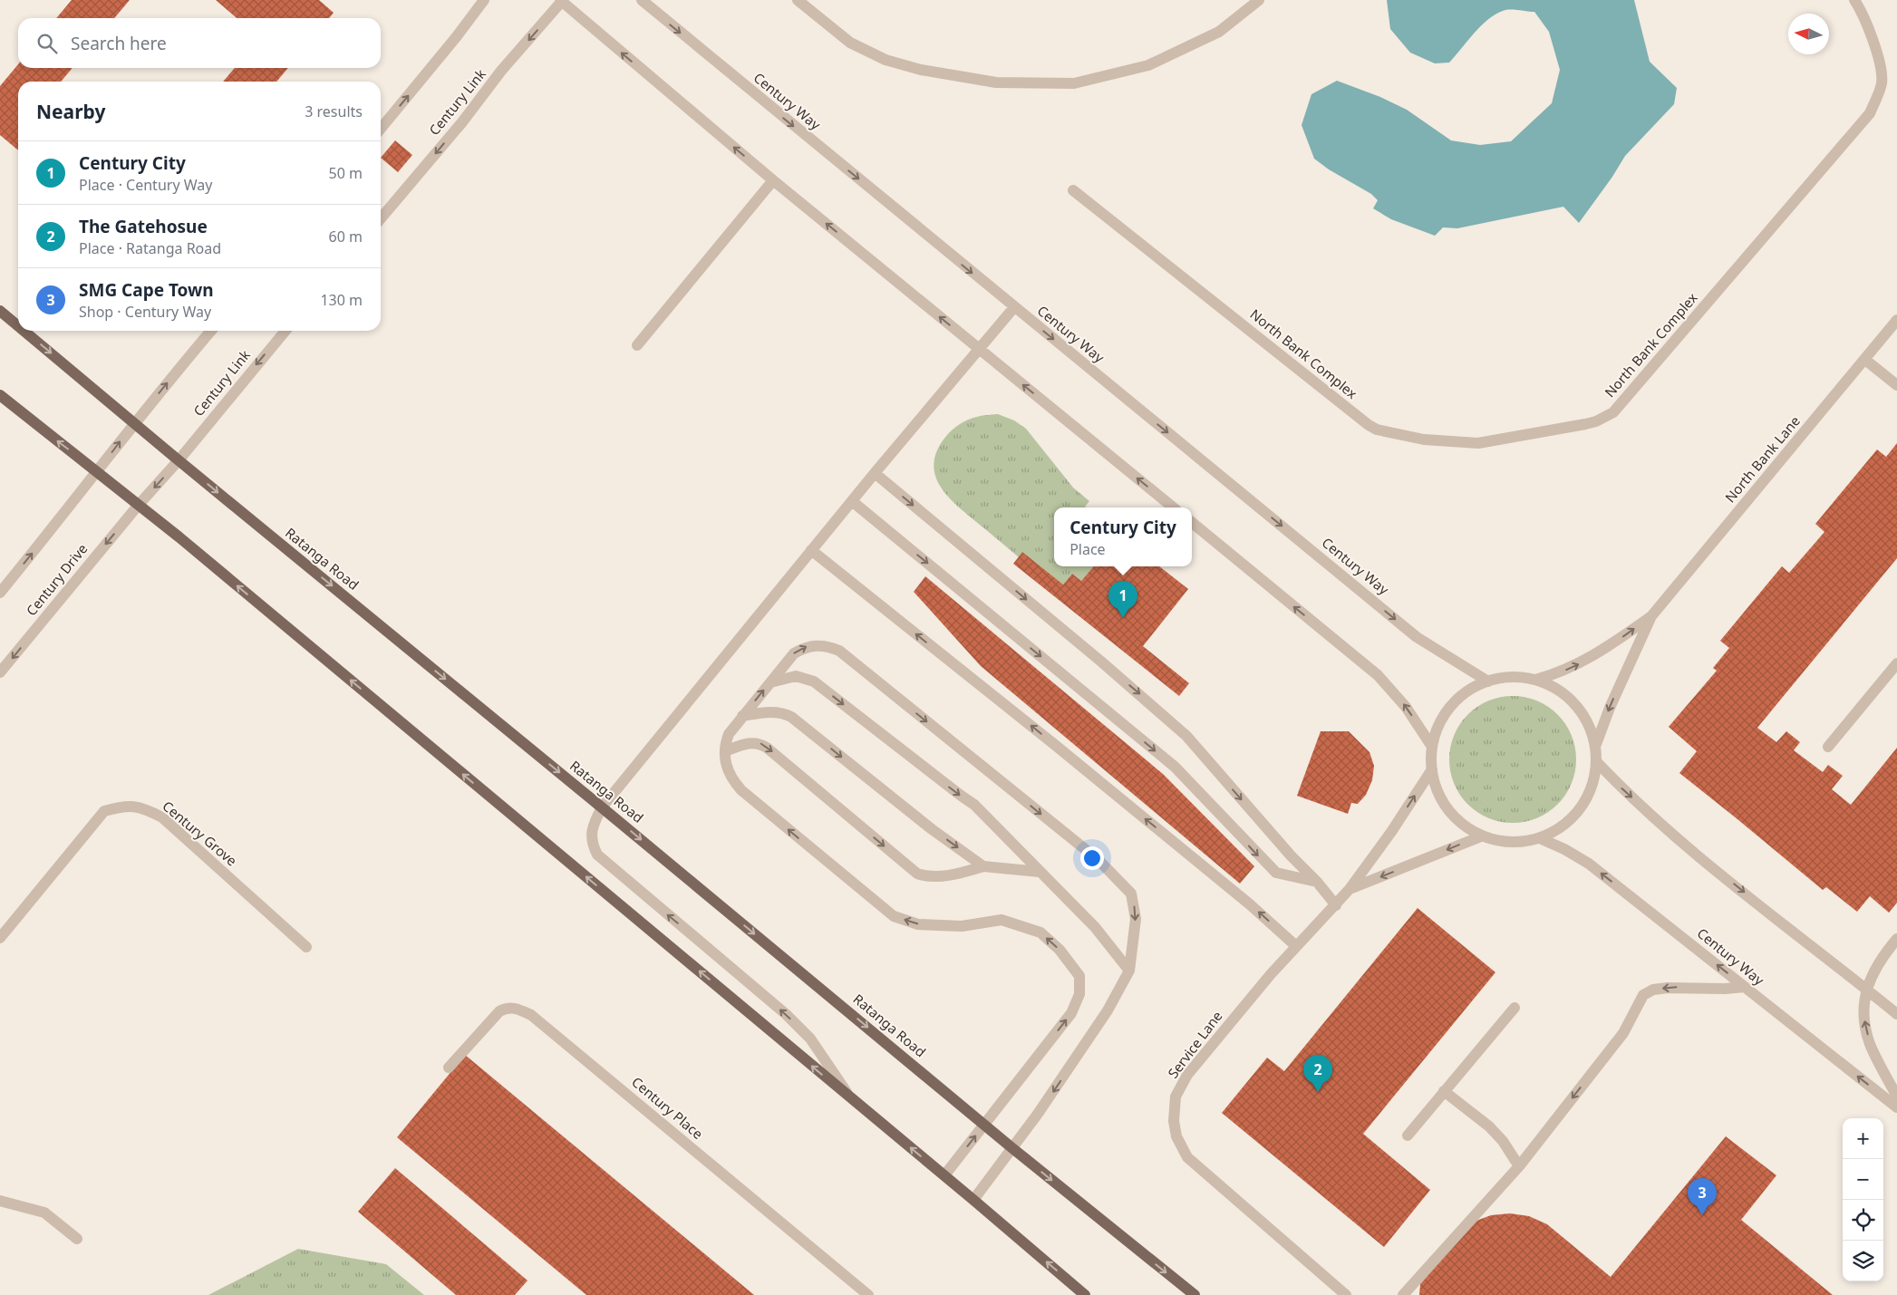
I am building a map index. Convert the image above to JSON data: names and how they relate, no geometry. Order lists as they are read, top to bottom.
{
  "streets": {
    "main road": ["Ratanga Road"],
    "street": [
      "Century Way",
      "Century Link",
      "North Bank Complex",
      "North Bank Lane",
      "Century Drive",
      "Century Grove",
      "Service Lane",
      "Century Place"
    ]
  },
  "crossings": [
    ["Century Link", "Ratanga Road"],
    ["Century Link", "Century Drive"]
  ],
  "north": "left",
  "page": {
    "search": "Search here",
    "heading": ["Nearby", "3 results"],
    "list": [
      {
        "mark": "1",
        "name": "Century City",
        "note": "Place · Century Way",
        "value": "50 m"
      },
      {
        "mark": "2",
        "name": "The Gatehosue",
        "note": "Place · Ratanga Road",
        "value": "60 m"
      },
      {
        "mark": "3",
        "name": "SMG Cape Town",
        "note": "Shop · Century Way",
        "value": "130 m"
      }
    ],
    "popup": ["Century City", "Place"],
    "pins": ["1", "2", "3"],
    "map_buttons": ["+", "−"]
  }
}
